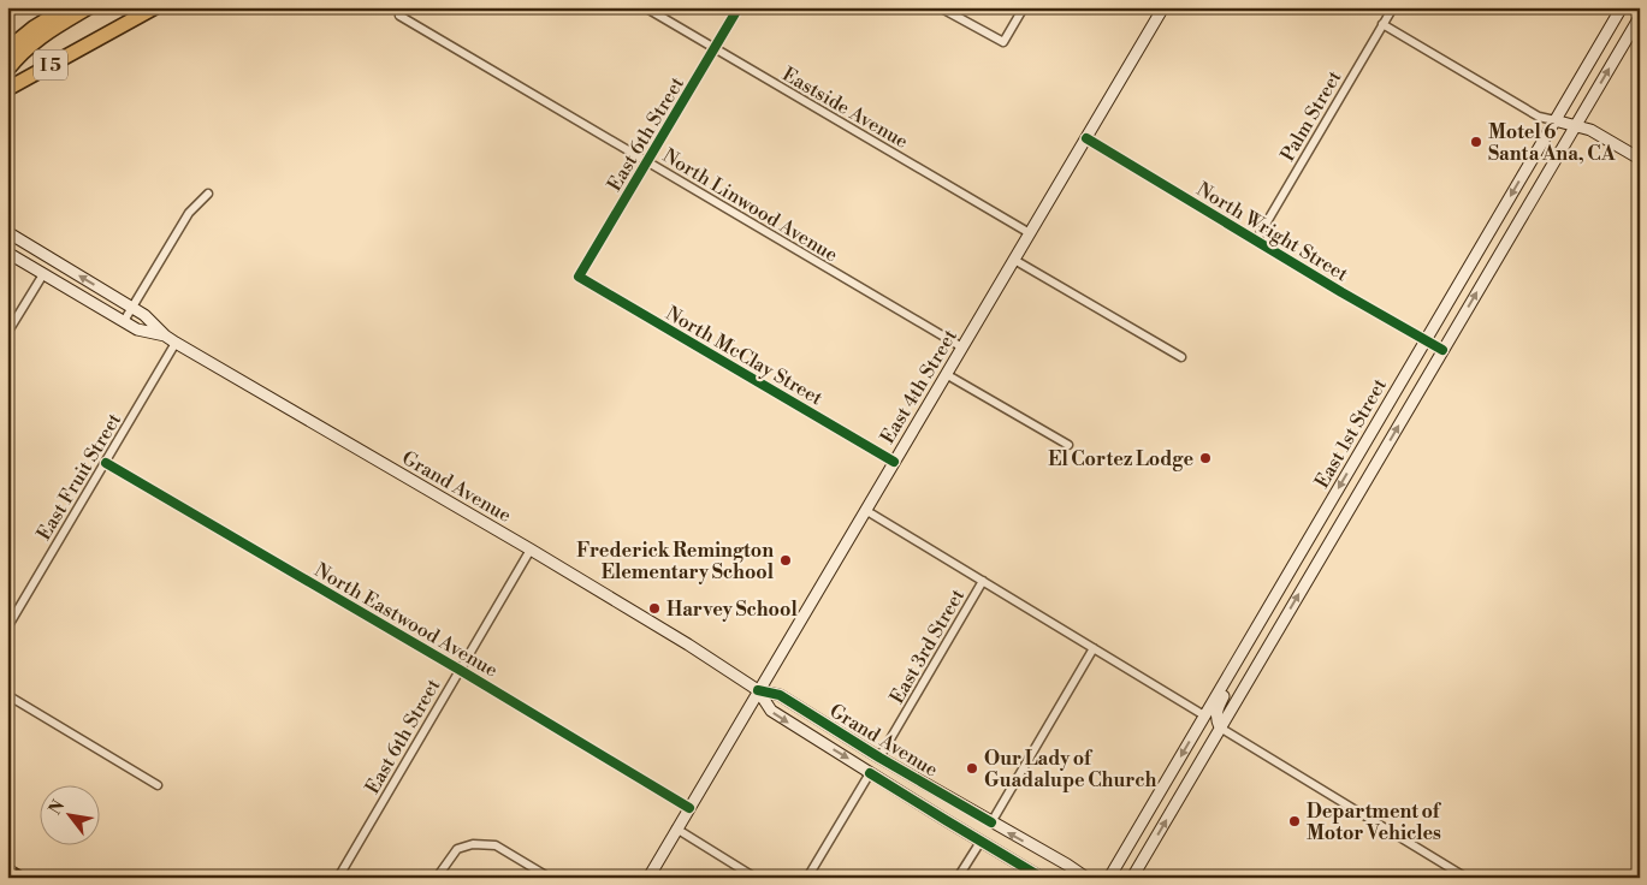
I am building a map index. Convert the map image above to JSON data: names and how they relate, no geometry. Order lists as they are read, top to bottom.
{
  "streets": {
    "highway": ["I 5"],
    "main road": ["East 4th Street", "East 1st Street", "Grand Avenue"],
    "street": [
      "Eastside Avenue",
      "Palm Street",
      "East 6th Street",
      "North Linwood Avenue",
      "North Wright Street",
      "North McClay Street",
      "East Fruit Street",
      "North Eastwood Avenue",
      "East 3rd Street"
    ]
  },
  "crossings": [
    ["Eastside Avenue", "East 6th Street"],
    ["Eastside Avenue", "East 4th Street"],
    ["Palm Street", "North Wright Street"],
    ["East 6th Street", "North Linwood Avenue"],
    ["East 6th Street", "North McClay Street"],
    ["East 6th Street", "Grand Avenue"],
    ["East 6th Street", "North Eastwood Avenue"],
    ["North Linwood Avenue", "East 4th Street"],
    ["North Wright Street", "East 4th Street"],
    ["North Wright Street", "East 1st Street"],
    ["North McClay Street", "East 4th Street"],
    ["East 4th Street", "Grand Avenue"],
    ["East 4th Street", "North Eastwood Avenue"],
    ["East Fruit Street", "Grand Avenue"],
    ["East Fruit Street", "North Eastwood Avenue"],
    ["Grand Avenue", "East 3rd Street"]
  ],
  "places": [
    "Motel 6 Santa Ana, CA",
    "El Cortez Lodge",
    "Frederick Remington Elementary School",
    "Harvey School",
    "Our Lady of Guadalupe Church",
    "Department of Motor Vehicles"
  ],
  "north": "top left"
}
